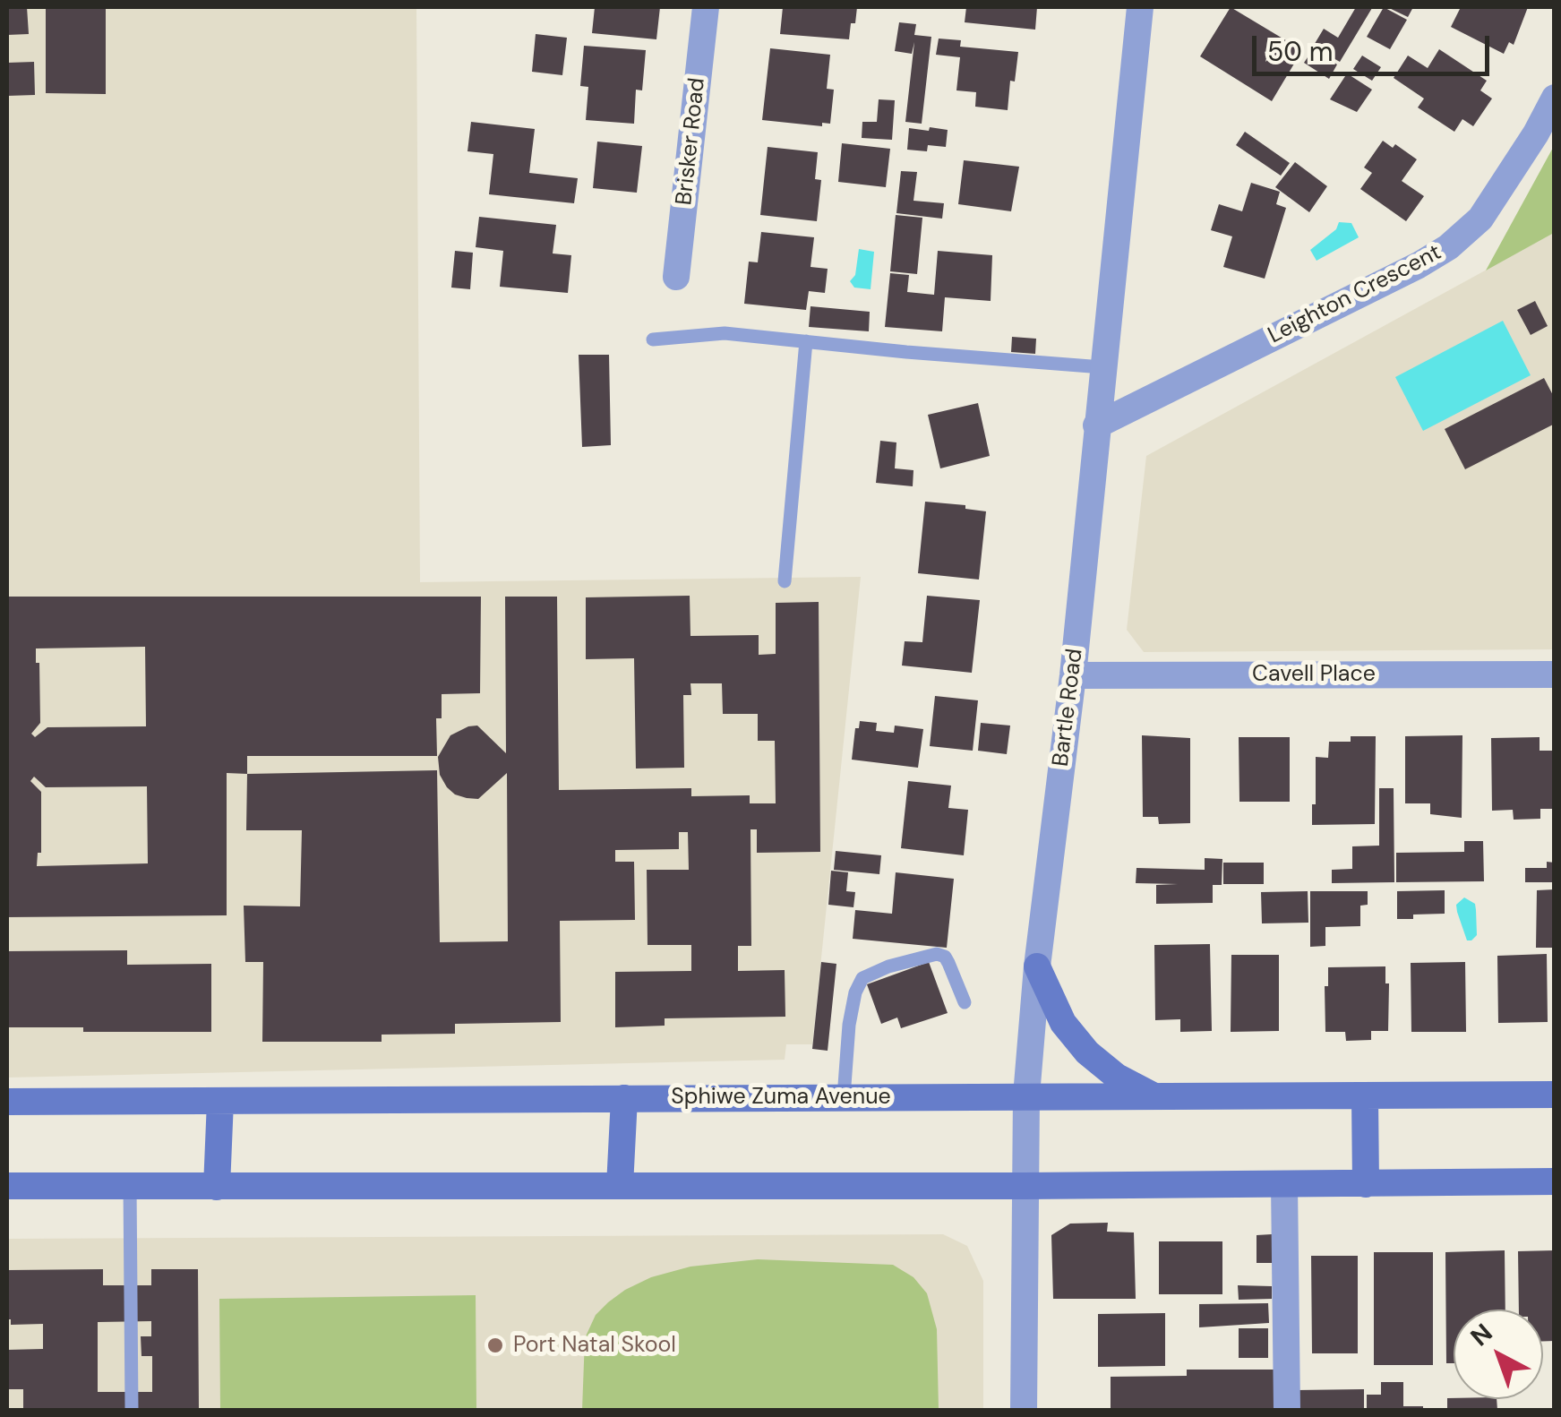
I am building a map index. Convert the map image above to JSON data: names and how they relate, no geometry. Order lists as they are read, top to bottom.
{
  "streets": {
    "street": [
      "Brisker Road",
      "Leighton Crescent",
      "Cavell Place",
      "Bartle Road",
      "Sphiwe Zuma Avenue"
    ]
  },
  "crossings": [
    ["Leighton Crescent", "Bartle Road"],
    ["Cavell Place", "Bartle Road"],
    ["Bartle Road", "Sphiwe Zuma Avenue"]
  ],
  "places": ["Port Natal Skool"],
  "scale_bar": "50 m",
  "north": "top left"
}
